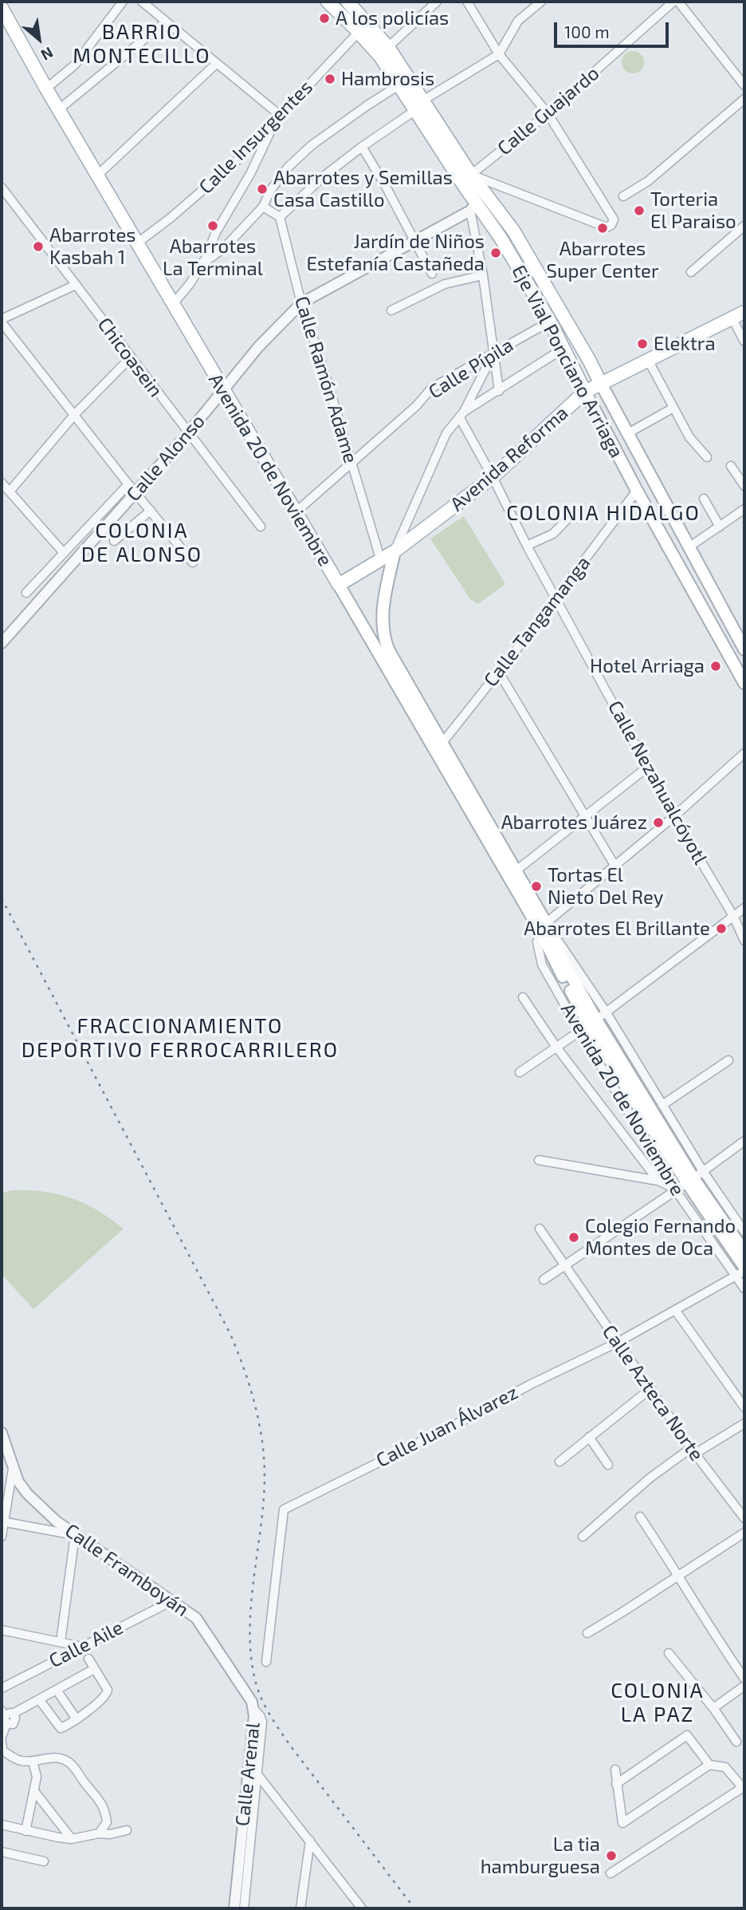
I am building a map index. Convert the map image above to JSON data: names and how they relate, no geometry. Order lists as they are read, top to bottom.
{
  "streets": {
    "main road": ["Eje Vial Ponciano Arriaga", "Avenida Reforma", "Avenida 20 de Noviembre"],
    "street": [
      "Calle Guajardo",
      "Calle Insurgentes",
      "Chicoasein",
      "Calle Pípila",
      "Calle Ramón Adame",
      "Calle Alonso",
      "Calle Tangamanga",
      "Calle Nezahualcóyotl",
      "Calle Azteca Norte",
      "Calle Juan Álvarez",
      "Calle Framboyán",
      "Calle Aile",
      "Calle Arenal"
    ]
  },
  "crossings": [
    ["Calle Guajardo", "Eje Vial Ponciano Arriaga"],
    ["Calle Insurgentes", "Eje Vial Ponciano Arriaga"],
    ["Calle Insurgentes", "Avenida 20 de Noviembre"],
    ["Chicoasein", "Calle Alonso"],
    ["Eje Vial Ponciano Arriaga", "Calle Pípila"],
    ["Eje Vial Ponciano Arriaga", "Calle Alonso"],
    ["Eje Vial Ponciano Arriaga", "Avenida Reforma"],
    ["Eje Vial Ponciano Arriaga", "Calle Tangamanga"],
    ["Calle Pípila", "Calle Ramón Adame"],
    ["Calle Pípila", "Avenida 20 de Noviembre"],
    ["Calle Ramón Adame", "Calle Alonso"],
    ["Calle Ramón Adame", "Avenida Reforma"],
    ["Calle Alonso", "Avenida 20 de Noviembre"],
    ["Avenida Reforma", "Avenida 20 de Noviembre"],
    ["Avenida Reforma", "Calle Nezahualcóyotl"],
    ["Avenida 20 de Noviembre", "Calle Tangamanga"],
    ["Avenida 20 de Noviembre", "Calle Juan Álvarez"],
    ["Calle Tangamanga", "Calle Nezahualcóyotl"],
    ["Calle Azteca Norte", "Calle Juan Álvarez"],
    ["Calle Framboyán", "Calle Aile"],
    ["Calle Framboyán", "Calle Arenal"]
  ],
  "districts": [
    "BARRIO MONTECILLO",
    "COLONIA HIDALGO",
    "COLONIA DE ALONSO",
    "FRACCIONAMIENTO DEPORTIVO FERROCARRILERO",
    "COLONIA LA PAZ"
  ],
  "places": [
    "A los policías",
    "Hambrosis",
    "Abarrotes y Semillas Casa Castillo",
    "Torteria El Paraiso",
    "Abarrotes La Terminal",
    "Abarrotes Super Center",
    "Abarrotes Kasbah 1",
    "Jardín de Niños Estefanía Castañeda",
    "Elektra",
    "Hotel Arriaga",
    "Abarrotes Juárez",
    "Tortas El Nieto Del Rey",
    "Abarrotes El Brillante",
    "Colegio Fernando Montes de Oca",
    "La tia hamburguesa"
  ],
  "scale_bar": "100 m",
  "north": "bottom right"
}
